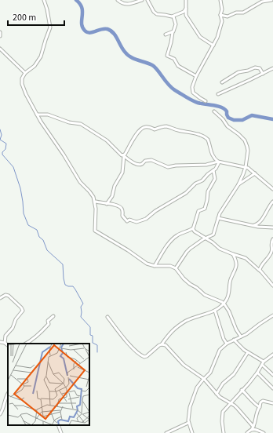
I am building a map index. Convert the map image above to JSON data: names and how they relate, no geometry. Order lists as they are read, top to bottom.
{
  "scale_bar": "200 m"
}
